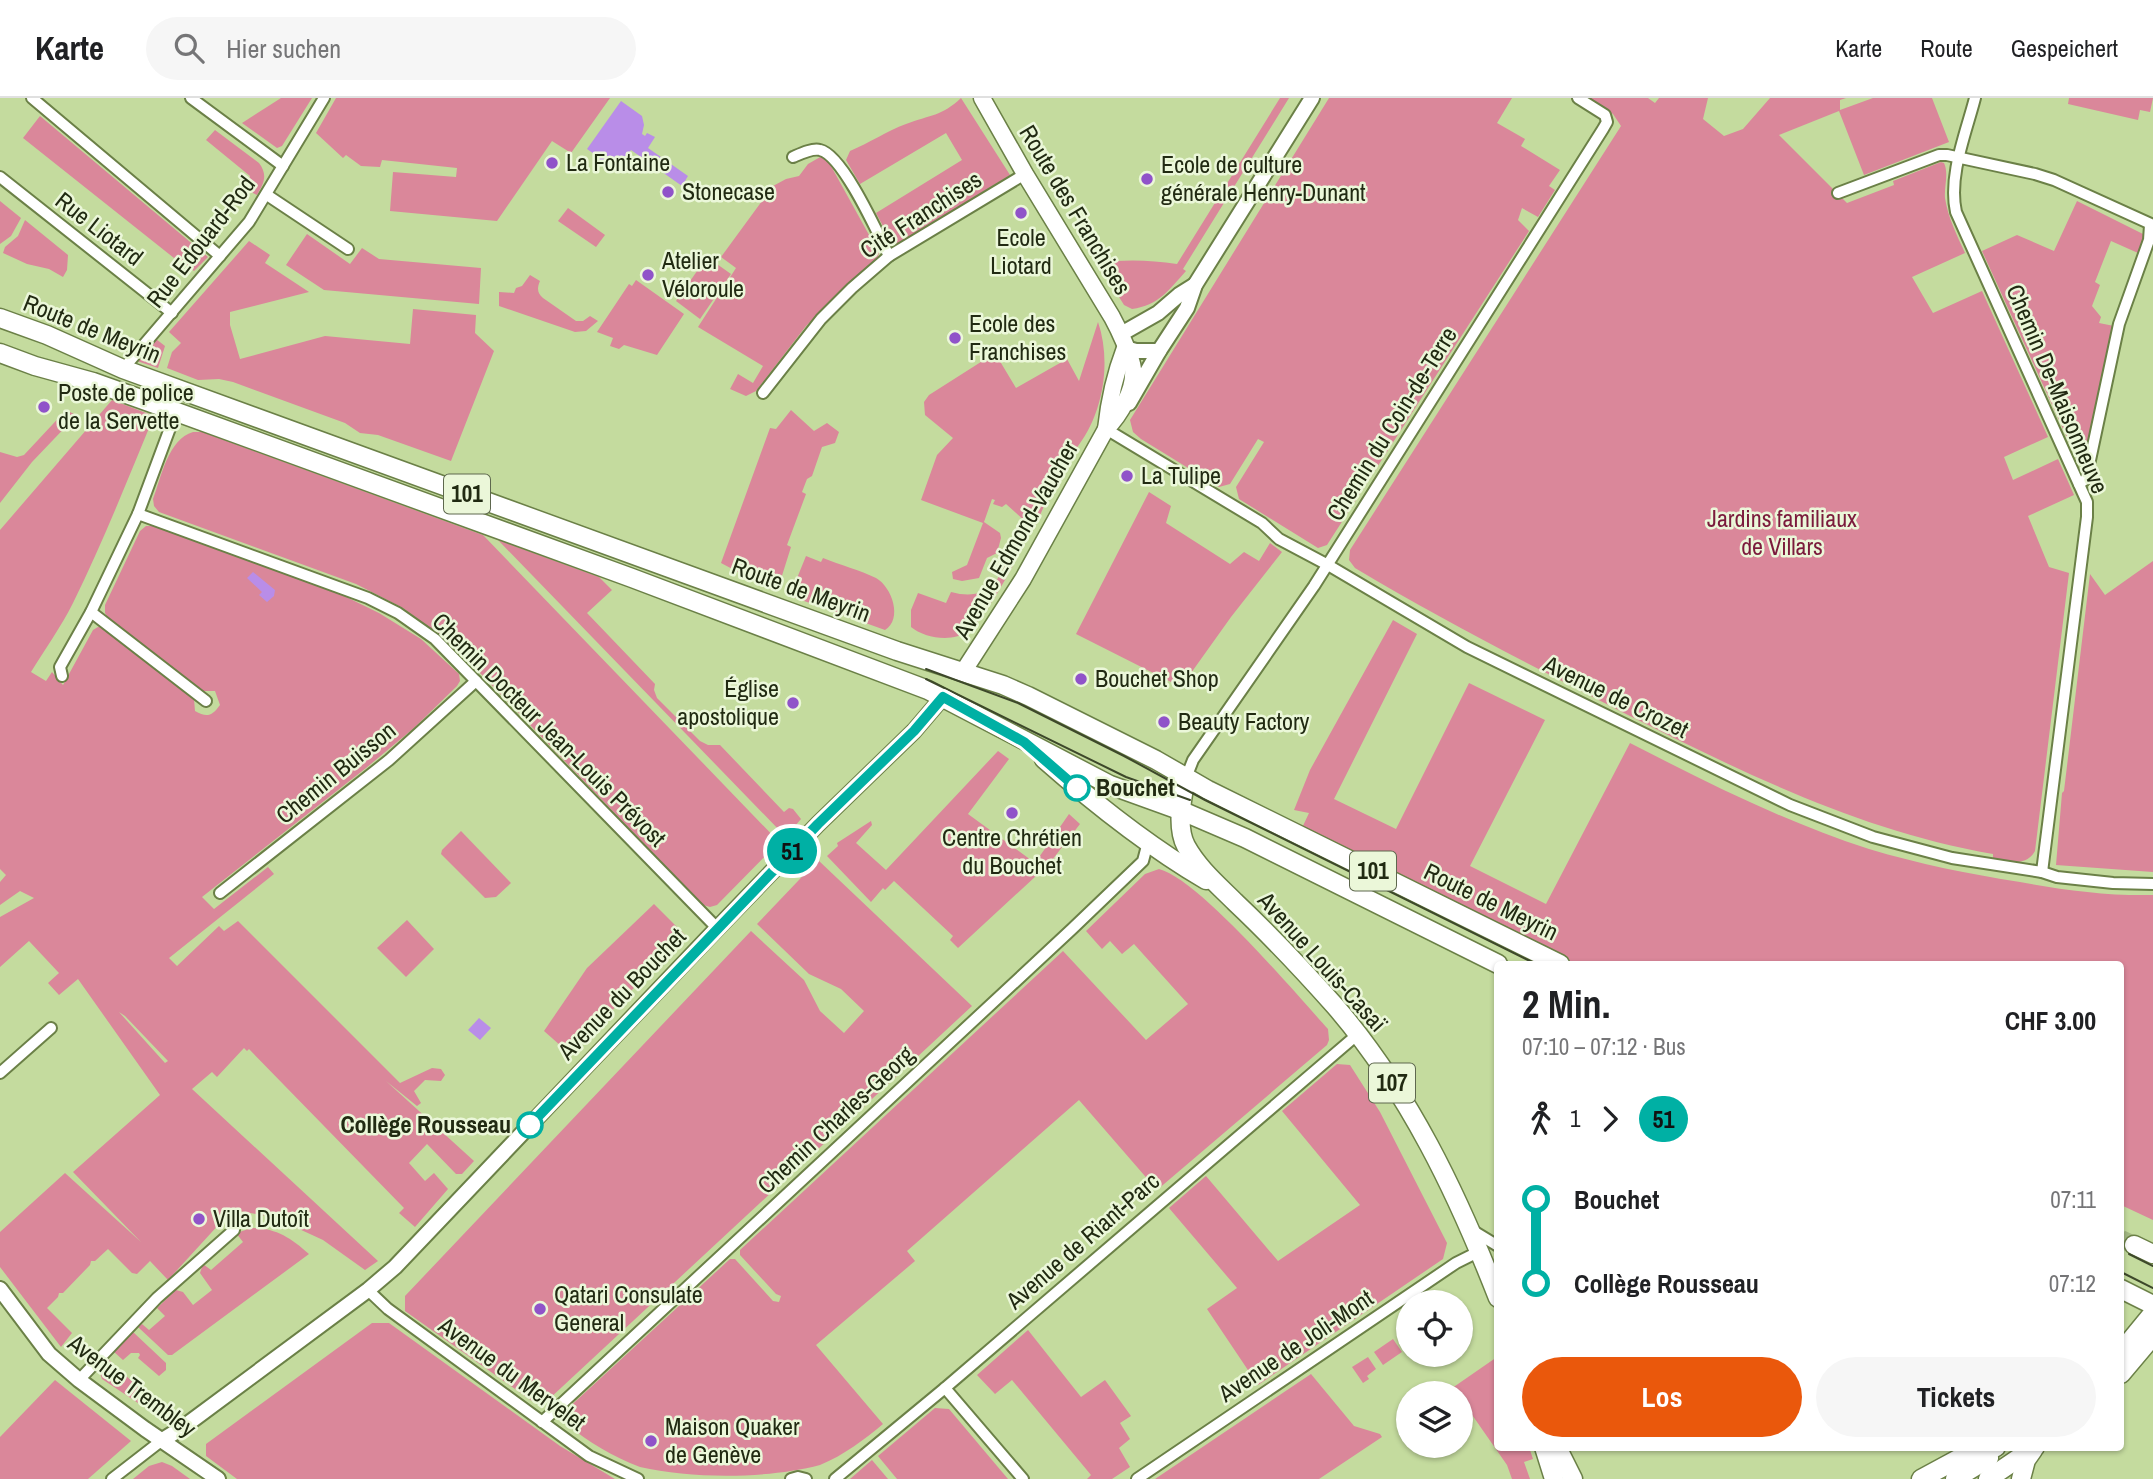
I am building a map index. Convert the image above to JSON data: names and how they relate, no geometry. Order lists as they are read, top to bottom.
{
  "streets": {
    "main road": [
      "Route des Franchises",
      "Route de Meyrin",
      "101",
      "Avenue Edmond-Vaucher",
      "Avenue Louis-Casaï",
      "107"
    ],
    "street": [
      "Cité Franchises",
      "Rue Liotard",
      "Rue Edouard-Rod",
      "Chemin De-Maisonneuve",
      "Chemin du Coin-de-Terre",
      "Avenue de Crozet",
      "Chemin Docteur Jean-Louis Prévost",
      "Chemin Buisson",
      "Avenue du Bouchet",
      "Chemin Charles-Georg",
      "Avenue de Riant-Parc",
      "Avenue de Joli-Mont",
      "Avenue du Mervelet",
      "Avenue Trembley"
    ]
  },
  "crossings": [
    ["Route des Franchises", "Cité Franchises"],
    ["Rue Liotard", "Rue Edouard-Rod"],
    ["Rue Edouard-Rod", "Route de Meyrin"],
    ["Route de Meyrin", "Chemin du Coin-de-Terre"],
    ["Route de Meyrin", "Avenue Edmond-Vaucher"],
    ["Route de Meyrin", "Avenue Louis-Casaï"],
    ["Route de Meyrin", "Avenue du Bouchet"],
    ["Chemin De-Maisonneuve", "Avenue de Crozet"],
    ["Chemin du Coin-de-Terre", "Avenue de Crozet"],
    ["Chemin du Coin-de-Terre", "Avenue Louis-Casaï"],
    ["Avenue Edmond-Vaucher", "Avenue de Crozet"],
    ["Chemin Docteur Jean-Louis Prévost", "Chemin Buisson"],
    ["Chemin Docteur Jean-Louis Prévost", "Avenue du Bouchet"],
    ["Avenue Louis-Casaï", "Chemin Charles-Georg"],
    ["Avenue Louis-Casaï", "Avenue de Riant-Parc"],
    ["Avenue Louis-Casaï", "Avenue de Joli-Mont"],
    ["Avenue du Bouchet", "Avenue du Mervelet"],
    ["Avenue du Bouchet", "Avenue Trembley"],
    ["Chemin Charles-Georg", "Avenue du Mervelet"]
  ],
  "parks": ["Jardins familiaux de Villars"],
  "places": [
    "La Fontaine",
    "Ecole de culture générale Henry-Dunant",
    "Stonecase",
    "Ecole Liotard",
    "Atelier Véloroule",
    "Ecole des Franchises",
    "Poste de police de la Servette",
    "La Tulipe",
    "Bouchet Shop",
    "Église apostolique",
    "Beauty Factory",
    "Bouchet",
    "Centre Chrétien du Bouchet",
    "Collège Rousseau",
    "Villa Dutoît",
    "Qatari Consulate General",
    "Maison Quaker de Genève"
  ],
  "lines": ["bus line 51"],
  "page": {
    "header": "Karte",
    "search": "Hier suchen",
    "nav": ["Karte", "Route", "Gespeichert"],
    "on_map": "51",
    "heading": ["2 Min.", "07:10 – 07:12 · Bus", "CHF 3.00"],
    "legs": ["1", "51"],
    "list": [
      {
        "name": "Bouchet",
        "value": "07:11"
      },
      {
        "name": "Collège Rousseau",
        "value": "07:12"
      }
    ],
    "buttons": ["Los", "Tickets"]
  }
}
